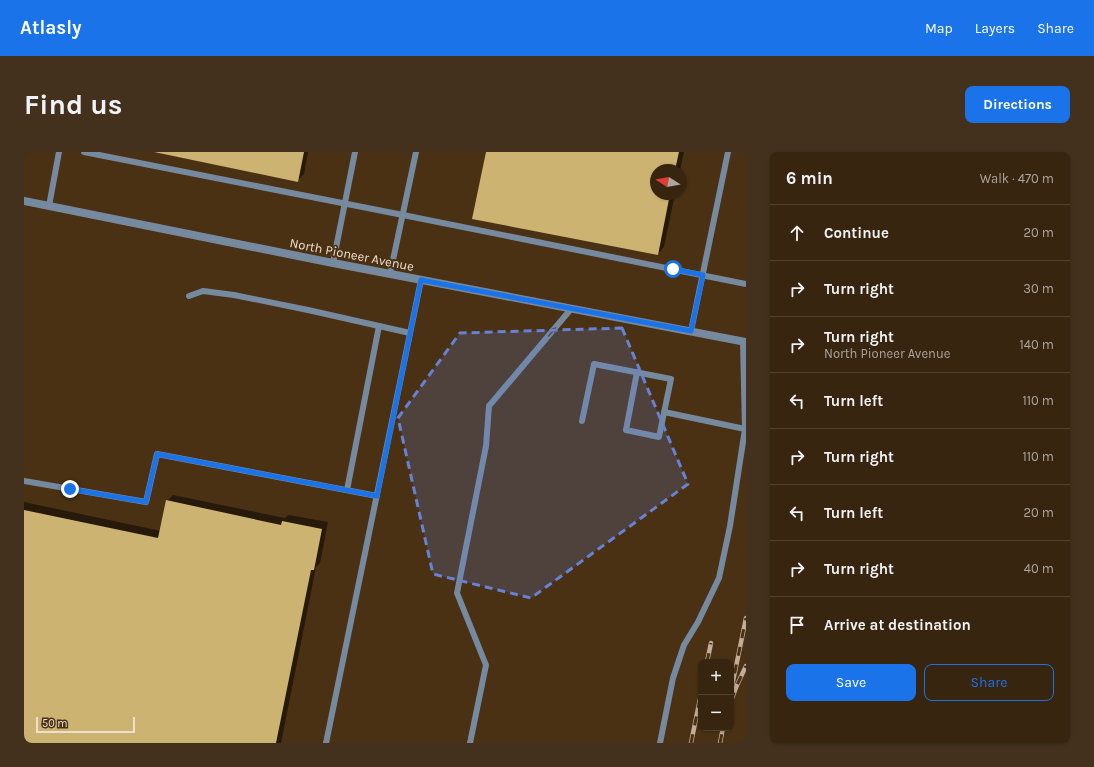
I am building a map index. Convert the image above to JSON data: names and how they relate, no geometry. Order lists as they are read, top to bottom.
{
  "streets": {
    "street": ["North Pioneer Avenue"]
  },
  "scale_bar": "50 m",
  "north": "left",
  "page": {
    "header": "Atlasly",
    "nav": ["Map", "Layers", "Share"],
    "buttons": [
      "Directions",
      ["Save", "Share"]
    ],
    "title": "Find us",
    "heading": ["6 min", "Walk · 470 m"],
    "list": [
      ["Continue", "20 m"],
      ["Turn right", "30 m"],
      ["Turn right", "North Pioneer Avenue", "140 m"],
      ["Turn left", "110 m"],
      ["Turn right", "110 m"],
      ["Turn left", "20 m"],
      ["Turn right", "40 m"],
      "Arrive at destination"
    ],
    "map_buttons": ["+", "−"],
    "scale": "50 m"
  }
}
